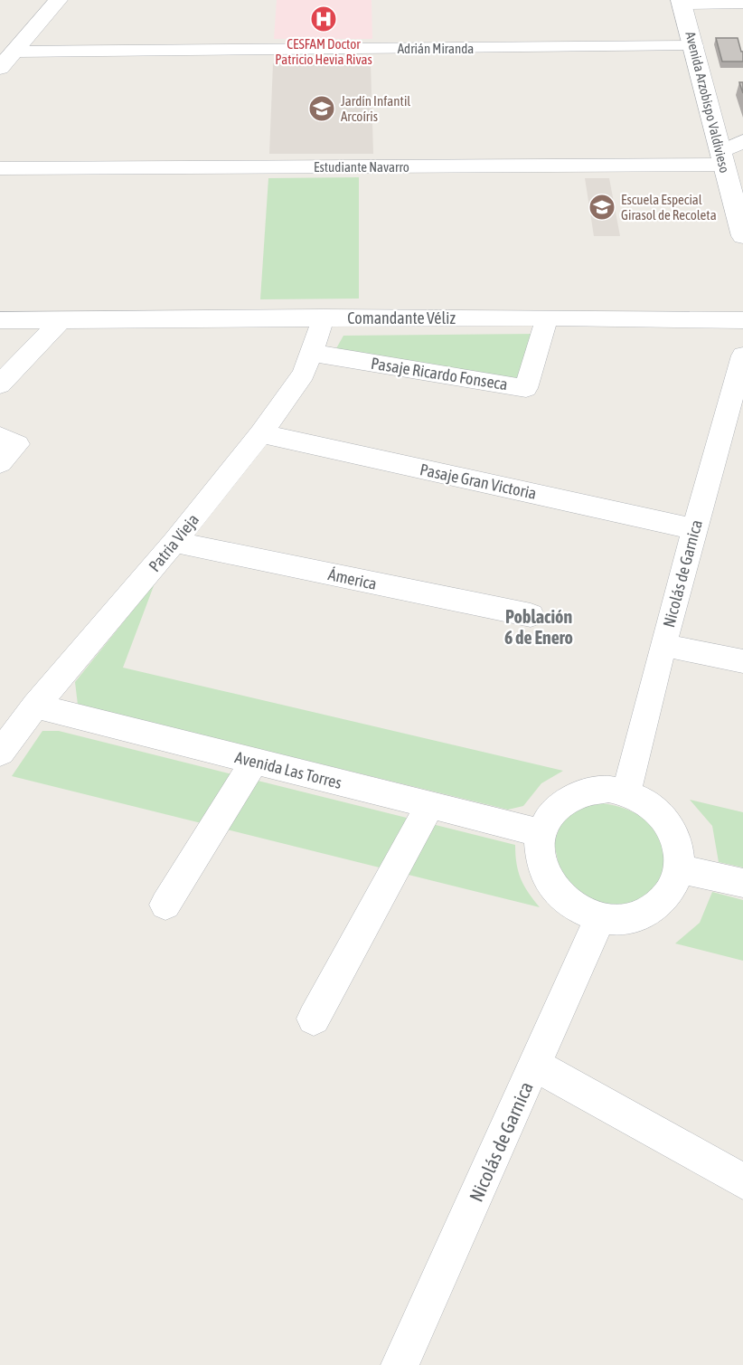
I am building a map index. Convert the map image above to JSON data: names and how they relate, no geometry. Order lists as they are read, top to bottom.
{
  "streets": {
    "street": [
      "Adrián Miranda",
      "Avenida Arzobispo Valdivieso",
      "Estudiante Navarro",
      "Comandante Véliz",
      "Pasaje Ricardo Fonseca",
      "Pasaje Gran Victoria",
      "Patria Vieja",
      "Nicolás de Garnica",
      "Ámerica",
      "Avenida Las Torres"
    ]
  },
  "crossings": [
    ["Adrián Miranda", "Avenida Arzobispo Valdivieso"],
    ["Avenida Arzobispo Valdivieso", "Estudiante Navarro"],
    ["Comandante Véliz", "Pasaje Ricardo Fonseca"],
    ["Comandante Véliz", "Patria Vieja"],
    ["Pasaje Ricardo Fonseca", "Patria Vieja"],
    ["Pasaje Gran Victoria", "Patria Vieja"],
    ["Pasaje Gran Victoria", "Nicolás de Garnica"],
    ["Patria Vieja", "Ámerica"],
    ["Patria Vieja", "Avenida Las Torres"],
    ["Nicolás de Garnica", "Avenida Las Torres"]
  ],
  "districts": ["Población 6 de Enero"],
  "places": {
    "hospital": ["CESFAM Doctor Patricio Hevia Rivas"],
    "school or university": ["Jardín Infantil Arcoíris", "Escuela Especial Girasol de Recoleta"]
  }
}
